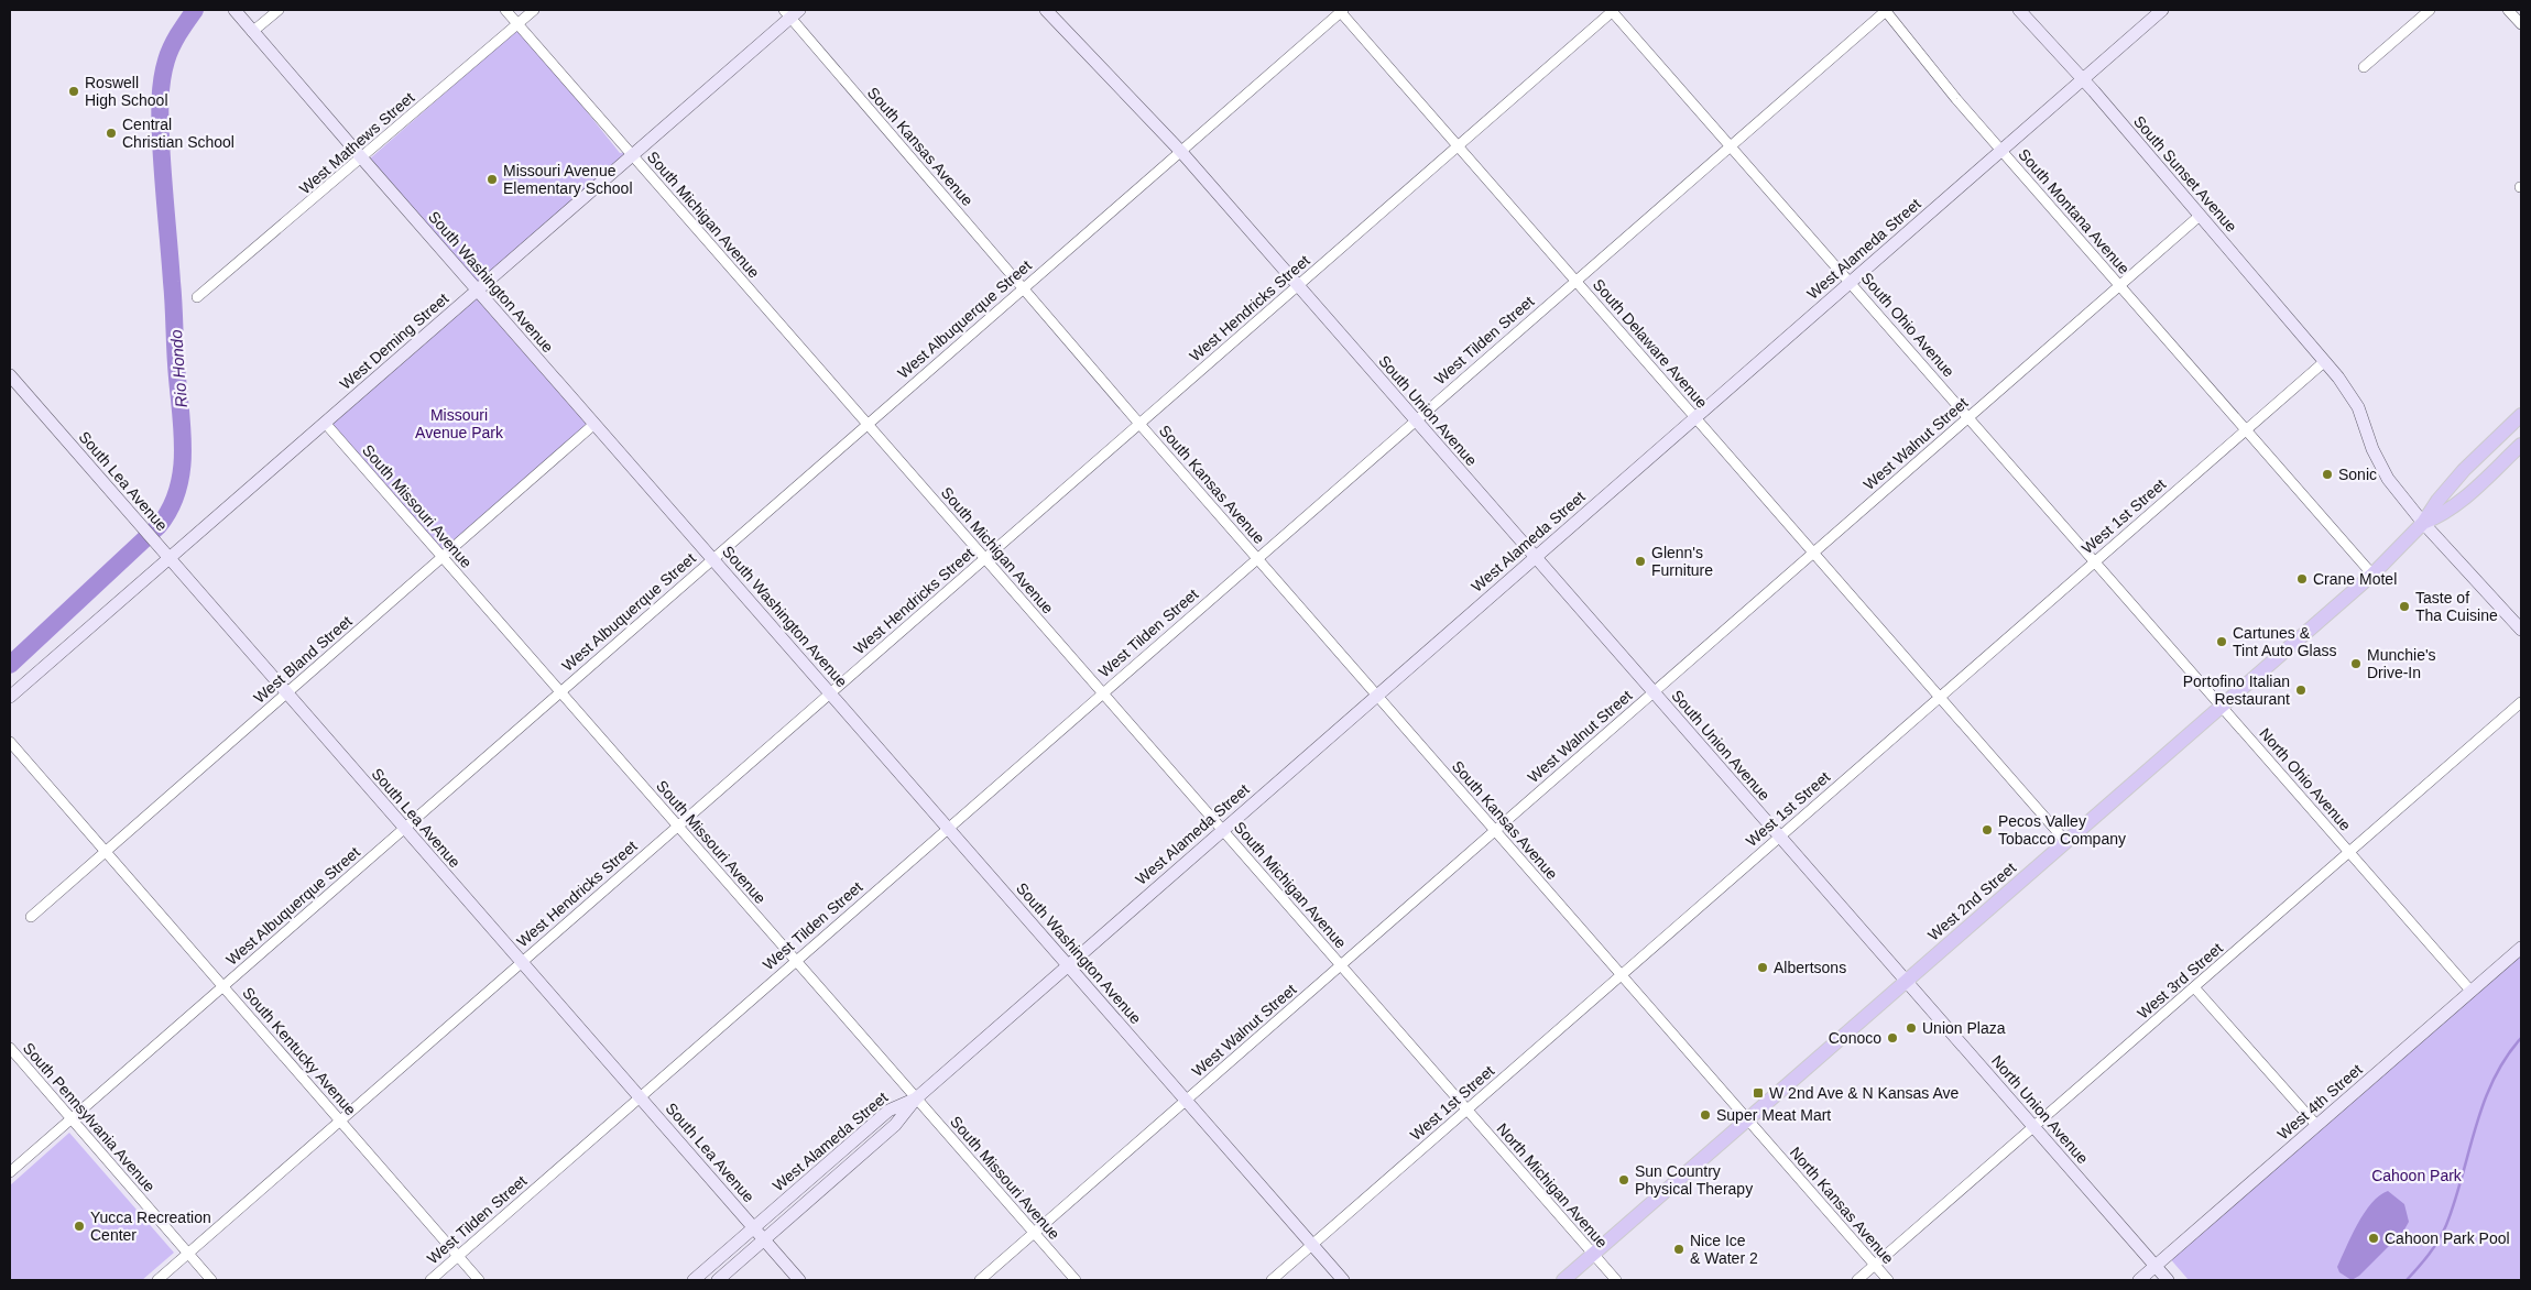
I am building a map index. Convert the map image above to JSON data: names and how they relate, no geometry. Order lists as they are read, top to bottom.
{
  "streets": {
    "main road": ["West 2nd Street"],
    "street": [
      "West Mathews Street",
      "South Kansas Avenue",
      "South Sunset Avenue",
      "South Montana Avenue",
      "South Michigan Avenue",
      "West Alameda Street",
      "South Washington Avenue",
      "West Hendricks Street",
      "West Albuquerque Street",
      "South Ohio Avenue",
      "West Tilden Street",
      "West Deming Street",
      "South Delaware Avenue",
      "South Union Avenue",
      "West Walnut Street",
      "South Lea Avenue",
      "South Missouri Avenue",
      "West 1st Street",
      "West Bland Street",
      "North Ohio Avenue",
      "West 3rd Street",
      "South Kentucky Avenue",
      "West 4th Street",
      "North Union Avenue",
      "South Pennsylvania Avenue",
      "North Michigan Avenue",
      "North Kansas Avenue"
    ]
  },
  "crossings": [
    ["West Mathews Street", "South Michigan Avenue"],
    ["West Mathews Street", "South Washington Avenue"],
    ["South Kansas Avenue", "West Alameda Street"],
    ["South Kansas Avenue", "West Hendricks Street"],
    ["South Kansas Avenue", "West Albuquerque Street"],
    ["South Kansas Avenue", "West Tilden Street"],
    ["South Kansas Avenue", "West Deming Street"],
    ["South Kansas Avenue", "West Walnut Street"],
    ["South Kansas Avenue", "West 1st Street"],
    ["South Kansas Avenue", "North Kansas Avenue"],
    ["South Sunset Avenue", "West Alameda Street"],
    ["South Sunset Avenue", "West Walnut Street"],
    ["South Sunset Avenue", "West 1st Street"],
    ["South Sunset Avenue", "West 2nd Street"],
    ["South Montana Avenue", "West Alameda Street"],
    ["South Montana Avenue", "West Tilden Street"],
    ["South Montana Avenue", "West Walnut Street"],
    ["South Montana Avenue", "West 1st Street"],
    ["South Montana Avenue", "West 2nd Street"],
    ["South Michigan Avenue", "West Alameda Street"],
    ["South Michigan Avenue", "West Hendricks Street"],
    ["South Michigan Avenue", "West Albuquerque Street"],
    ["South Michigan Avenue", "West Tilden Street"],
    ["South Michigan Avenue", "West Deming Street"],
    ["South Michigan Avenue", "West Walnut Street"],
    ["South Michigan Avenue", "West 1st Street"],
    ["South Michigan Avenue", "North Michigan Avenue"],
    ["West Alameda Street", "South Washington Avenue"],
    ["West Alameda Street", "South Ohio Avenue"],
    ["West Alameda Street", "South Delaware Avenue"],
    ["West Alameda Street", "South Union Avenue"],
    ["West Alameda Street", "South Lea Avenue"],
    ["West Alameda Street", "South Missouri Avenue"],
    ["South Washington Avenue", "West Hendricks Street"],
    ["South Washington Avenue", "West Albuquerque Street"],
    ["South Washington Avenue", "West Tilden Street"],
    ["South Washington Avenue", "West Deming Street"],
    ["South Washington Avenue", "West Walnut Street"],
    ["South Washington Avenue", "West 1st Street"],
    ["South Washington Avenue", "West Bland Street"],
    ["West Hendricks Street", "South Ohio Avenue"],
    ["West Hendricks Street", "South Delaware Avenue"],
    ["West Hendricks Street", "South Union Avenue"],
    ["West Hendricks Street", "South Lea Avenue"],
    ["West Hendricks Street", "South Missouri Avenue"],
    ["West Hendricks Street", "South Kentucky Avenue"],
    ["West Hendricks Street", "South Pennsylvania Avenue"],
    ["West Albuquerque Street", "South Delaware Avenue"],
    ["West Albuquerque Street", "South Union Avenue"],
    ["West Albuquerque Street", "South Lea Avenue"],
    ["West Albuquerque Street", "South Missouri Avenue"],
    ["West Albuquerque Street", "South Kentucky Avenue"],
    ["West Albuquerque Street", "South Pennsylvania Avenue"],
    ["South Ohio Avenue", "West Tilden Street"],
    ["South Ohio Avenue", "West Walnut Street"],
    ["South Ohio Avenue", "West 1st Street"],
    ["South Ohio Avenue", "North Ohio Avenue"],
    ["West Tilden Street", "South Delaware Avenue"],
    ["West Tilden Street", "South Union Avenue"],
    ["West Tilden Street", "South Lea Avenue"],
    ["West Tilden Street", "South Missouri Avenue"],
    ["West Tilden Street", "South Kentucky Avenue"],
    ["West Deming Street", "South Lea Avenue"],
    ["West Deming Street", "South Missouri Avenue"],
    ["South Delaware Avenue", "West Walnut Street"],
    ["South Delaware Avenue", "West 1st Street"],
    ["South Delaware Avenue", "West 2nd Street"],
    ["South Union Avenue", "West Walnut Street"],
    ["South Union Avenue", "West 1st Street"],
    ["South Union Avenue", "North Union Avenue"],
    ["West Walnut Street", "South Missouri Avenue"],
    ["South Lea Avenue", "West Bland Street"],
    ["South Missouri Avenue", "West Bland Street"],
    ["West 1st Street", "North Ohio Avenue"],
    ["West 1st Street", "North Union Avenue"],
    ["West 1st Street", "North Michigan Avenue"],
    ["West 1st Street", "North Kansas Avenue"],
    ["West Bland Street", "South Kentucky Avenue"],
    ["North Ohio Avenue", "West 2nd Street"],
    ["North Ohio Avenue", "West 3rd Street"],
    ["North Ohio Avenue", "West 4th Street"],
    ["West 2nd Street", "North Union Avenue"],
    ["West 2nd Street", "North Michigan Avenue"],
    ["West 2nd Street", "North Kansas Avenue"],
    ["West 3rd Street", "North Union Avenue"],
    ["West 3rd Street", "North Kansas Avenue"],
    ["West 4th Street", "North Union Avenue"]
  ],
  "water": ["Rio Hondo"],
  "parks": ["Missouri Avenue Park", "Cahoon Park"],
  "places": {
    "other": [
      "Roswell High School",
      "Central Christian School",
      "Missouri Avenue Elementary School",
      "Sonic",
      "Glenn's Furniture",
      "Crane Motel",
      "Taste of Tha Cuisine",
      "Cartunes & Tint Auto Glass",
      "Munchie's Drive-In",
      "Portofino Italian Restaurant",
      "Pecos Valley Tobacco Company",
      "Albertsons",
      "Union Plaza",
      "Conoco",
      "Super Meat Mart",
      "Sun Country Physical Therapy",
      "Yucca Recreation Center",
      "Cahoon Park Pool",
      "Nice Ice & Water 2"
    ],
    "transit": ["W 2nd Ave & N Kansas Ave"]
  }
}
